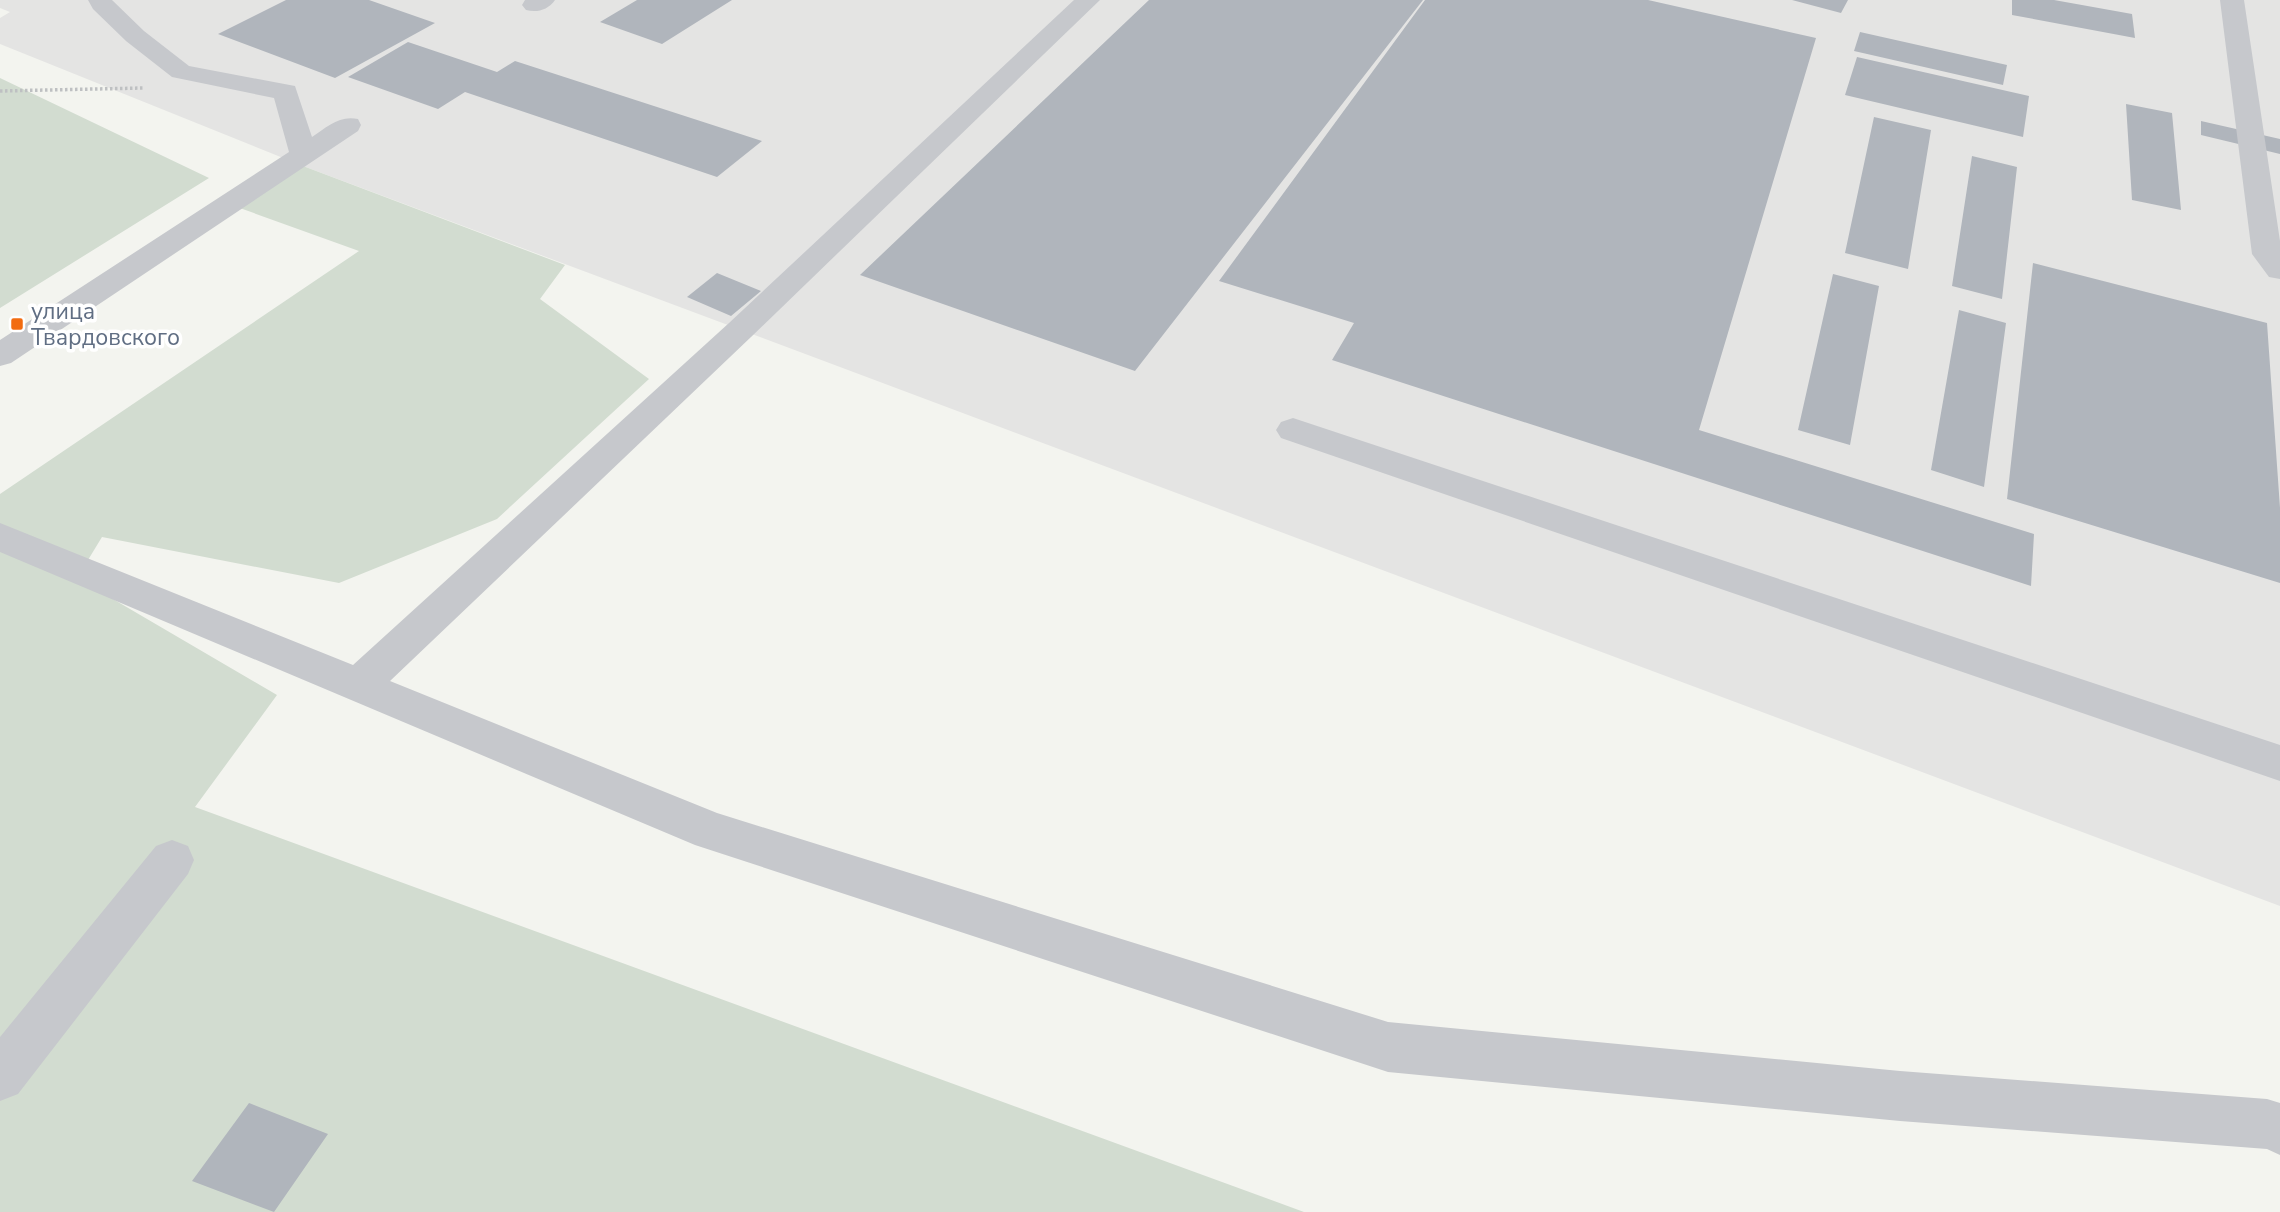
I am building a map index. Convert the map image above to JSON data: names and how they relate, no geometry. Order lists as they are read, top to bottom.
{
  "places": {
    "transit": ["улица Твардовского"]
  }
}
